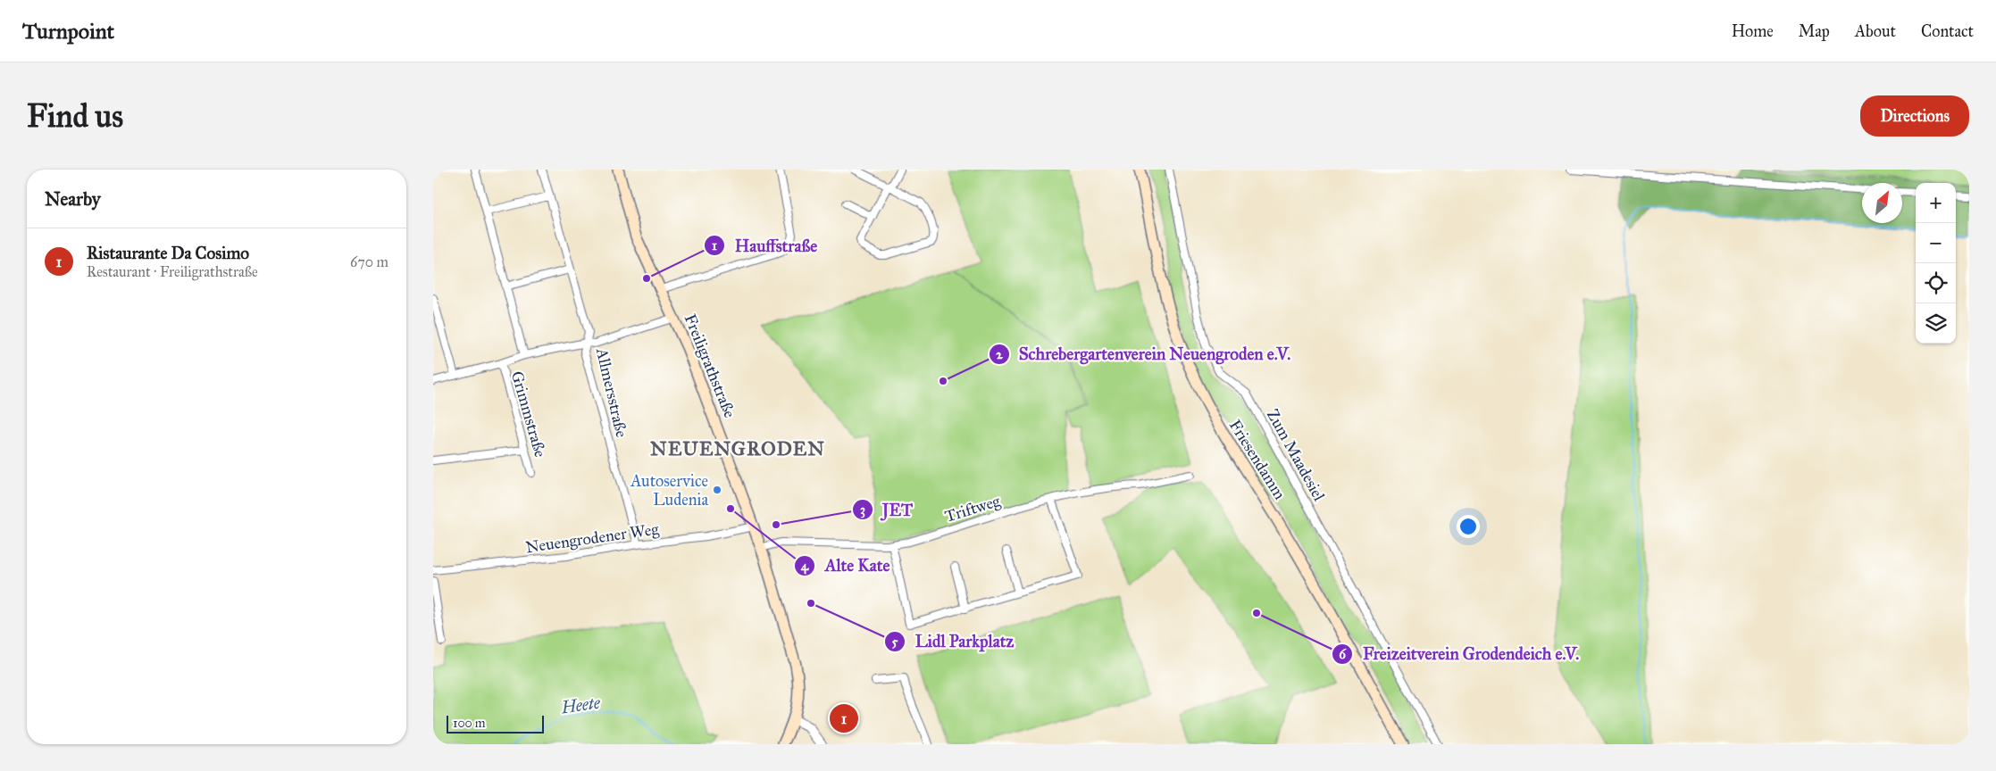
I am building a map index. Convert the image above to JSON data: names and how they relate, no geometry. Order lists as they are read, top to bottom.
{
  "streets": {
    "main road": ["Freiligrathstraße", "Friesendamm"],
    "street": [
      "Allmersstraße",
      "Grimmstraße",
      "Zum Maadesiel",
      "Triftweg",
      "Neuengrodener Weg"
    ]
  },
  "crossings": [
    ["Freiligrathstraße", "Triftweg"],
    ["Freiligrathstraße", "Neuengrodener Weg"],
    ["Allmersstraße", "Neuengrodener Weg"]
  ],
  "districts": ["NEUENGRODEN"],
  "water": ["Heete"],
  "places": [
    "Hauffstraße",
    "Schrebergartenverein Neuengroden e.V.",
    "Autoservice Ludenia",
    "Alte Kate",
    "JET",
    "Lidl Parkplatz",
    "Freizeitverein Grodendeich e.V."
  ],
  "scale_bar": "100 m",
  "north": "top right",
  "page": {
    "header": "Turnpoint",
    "nav": [
      "Home",
      "Map",
      "About",
      "Contact"
    ],
    "buttons": "Directions",
    "title": "Find us",
    "heading": "Nearby",
    "map_buttons": ["+", "−"],
    "list": [
      {
        "mark": "1",
        "name": "Ristaurante Da Cosimo",
        "note": "Restaurant · Freiligrathstraße",
        "value": "670 m"
      }
    ],
    "pins": "1",
    "scale": "100 m"
  }
}
